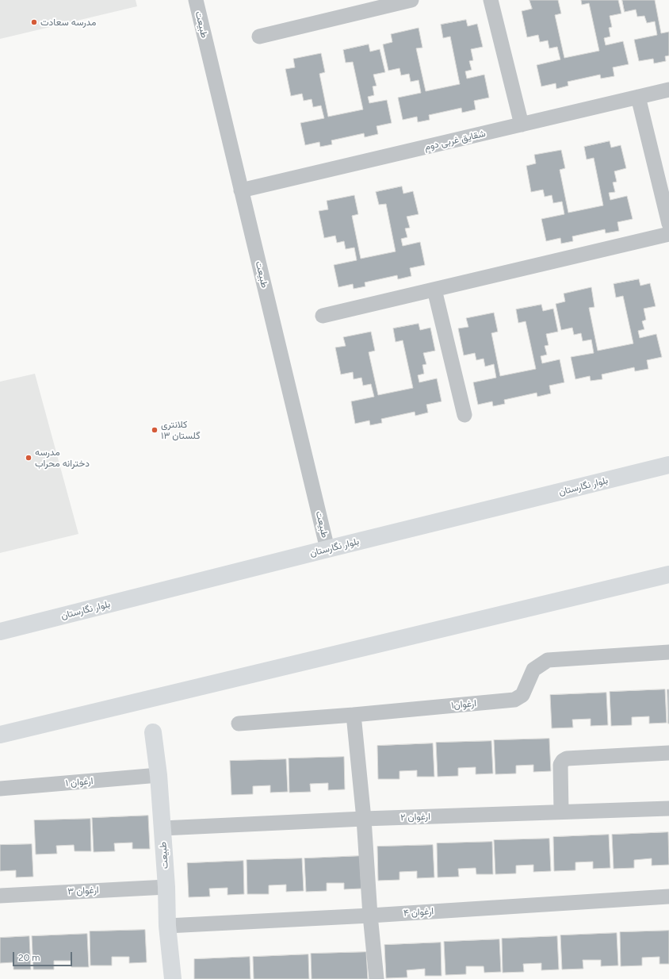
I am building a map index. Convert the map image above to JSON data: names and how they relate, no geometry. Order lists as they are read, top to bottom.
{
  "streets": {
    "main road": ["طبیعت", "بلوار نگارستان"],
    "street": [
      "شقایق غربی دوم",
      "ارغوان۱",
      "ارغوان ۱",
      "ارغوان ۲",
      "ارغوان ۳",
      "ارغوان ۴"
    ]
  },
  "crossings": [
    ["طبیعت", "شقایق غربی دوم"],
    ["طبیعت", "بلوار نگارستان"],
    ["طبیعت", "ارغوان ۱"],
    ["طبیعت", "ارغوان ۲"],
    ["طبیعت", "ارغوان ۳"],
    ["طبیعت", "ارغوان ۴"]
  ],
  "places": ["مدرسه سعادت", "کلانتری ۱۳ گلستان", "مدرسه دخترانه محراب"],
  "scale_bar": "20 m"
}
